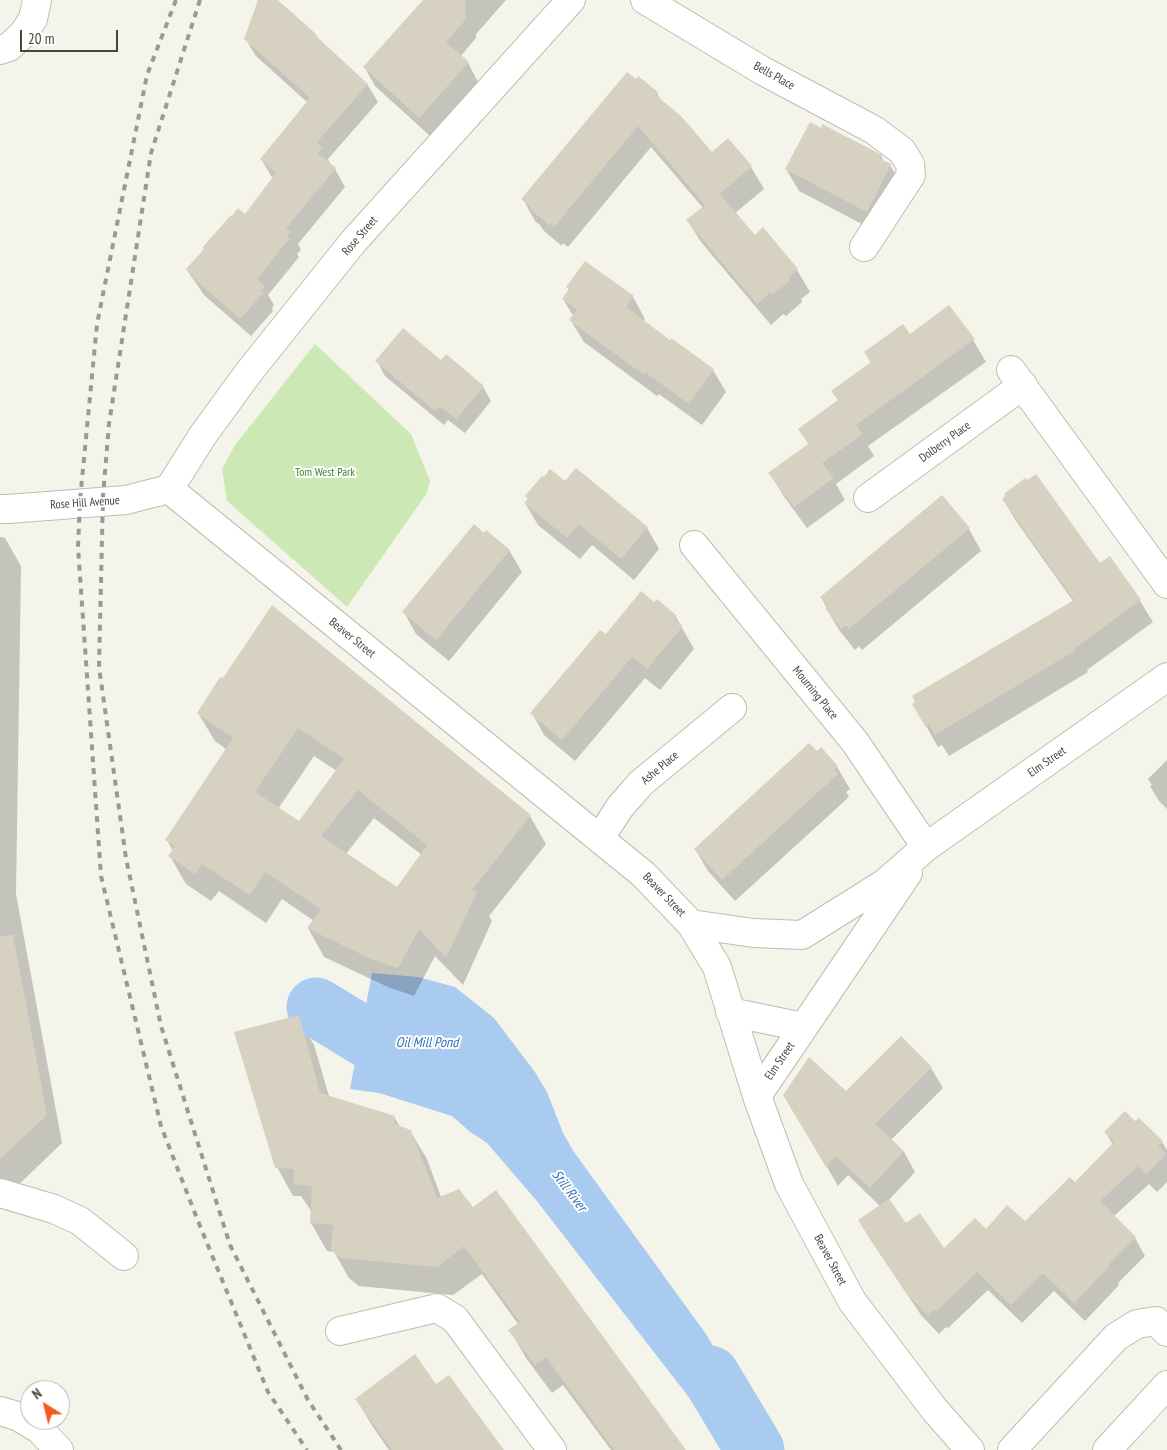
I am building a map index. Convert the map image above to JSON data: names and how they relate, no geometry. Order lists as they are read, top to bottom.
{
  "streets": {
    "street": [
      "Bells Place",
      "Rose Street",
      "Dolberry Place",
      "Rose Hill Avenue",
      "Beaver Street",
      "Mourning Place",
      "Elm Street",
      "Ashe Place"
    ]
  },
  "crossings": [
    ["Rose Street", "Rose Hill Avenue"],
    ["Rose Street", "Beaver Street"],
    ["Rose Hill Avenue", "Beaver Street"],
    ["Beaver Street", "Elm Street"],
    ["Beaver Street", "Ashe Place"],
    ["Mourning Place", "Elm Street"]
  ],
  "water": ["Oil Mill Pond", "Still River"],
  "parks": ["Tom West Park"],
  "scale_bar": "20 m",
  "north": "top left"
}
